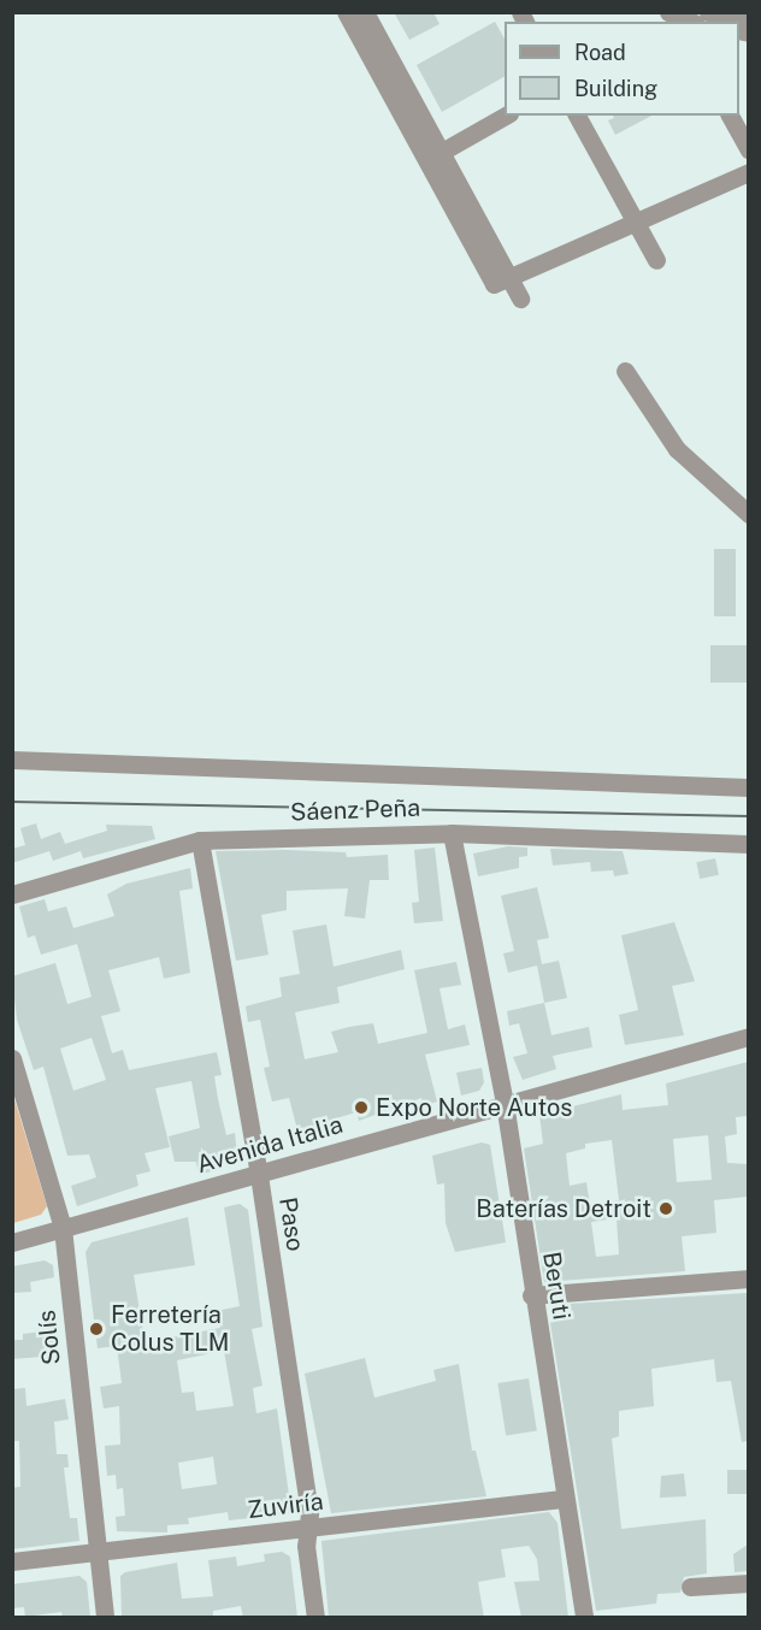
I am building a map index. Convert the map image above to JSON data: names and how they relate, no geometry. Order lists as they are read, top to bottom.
{
  "streets": {
    "street": [
      "Sáenz Peña",
      "Avenida Italia",
      "Paso",
      "Beruti",
      "Solís",
      "Zuviría"
    ]
  },
  "crossings": [
    ["Sáenz Peña", "Paso"],
    ["Sáenz Peña", "Beruti"],
    ["Avenida Italia", "Paso"],
    ["Avenida Italia", "Beruti"],
    ["Avenida Italia", "Solís"],
    ["Paso", "Zuviría"],
    ["Beruti", "Zuviría"],
    ["Solís", "Zuviría"]
  ],
  "places": ["Expo Norte Autos", "Baterías Detroit", "Ferretería Colus TLM"],
  "legend": ["Road", "Building"]
}
